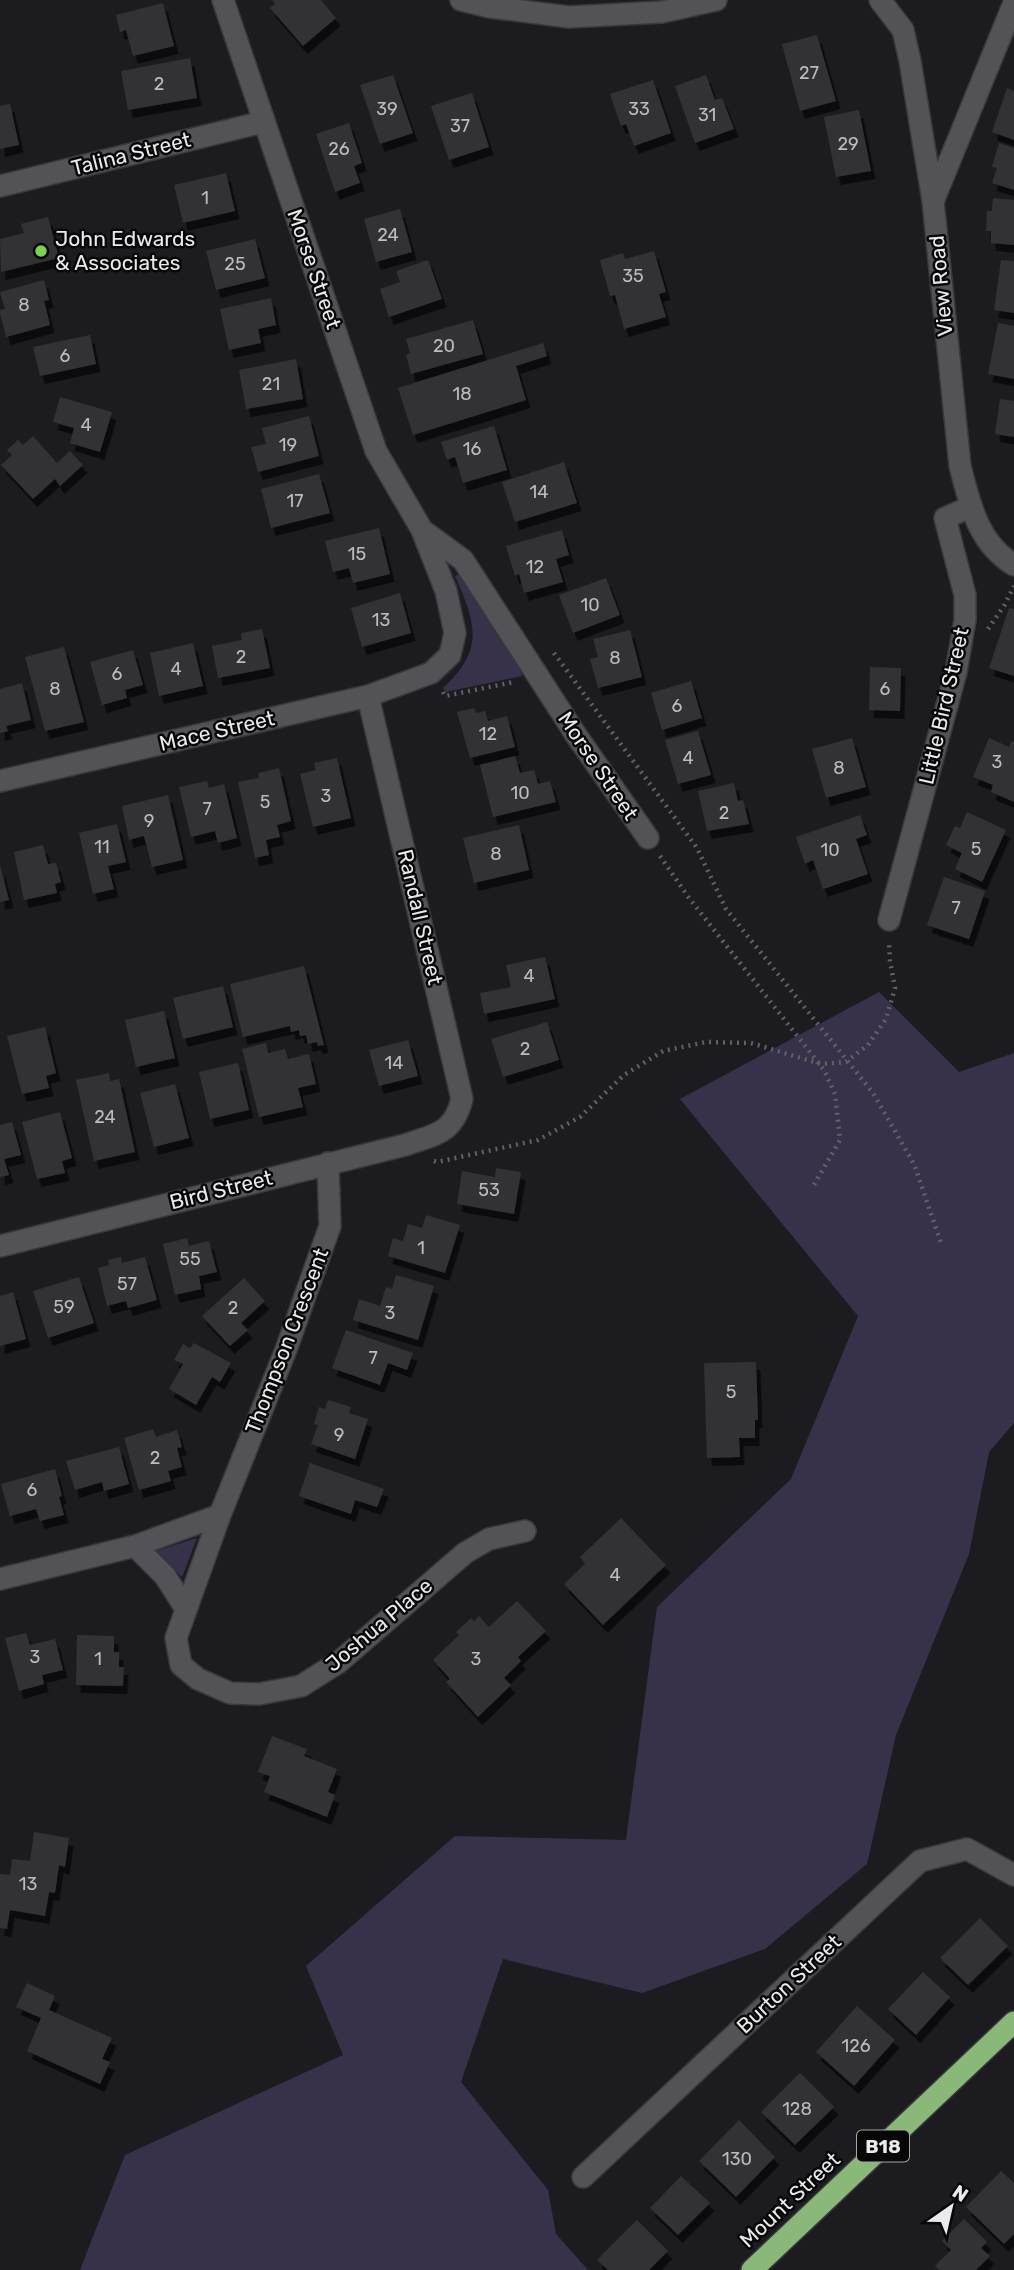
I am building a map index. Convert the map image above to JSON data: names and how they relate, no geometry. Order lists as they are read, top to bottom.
{
  "streets": {
    "highway": ["B18", "Mount Street"],
    "street": [
      "Talina Street",
      "Morse Street",
      "View Road",
      "Little Bird Street",
      "Mace Street",
      "Randall Street",
      "Bird Street",
      "Thompson Crescent",
      "Joshua Place",
      "Burton Street"
    ]
  },
  "crossings": [
    ["Talina Street", "Morse Street"],
    ["Morse Street", "Mace Street"],
    ["View Road", "Little Bird Street"],
    ["Mace Street", "Randall Street"],
    ["Randall Street", "Bird Street"],
    ["Bird Street", "Thompson Crescent"],
    ["Thompson Crescent", "Joshua Place"]
  ],
  "places": ["John Edwards & Associates"],
  "house_numbers": [
    "27",
    "2",
    "39",
    "33",
    "31",
    "37",
    "29",
    "26",
    "1",
    "24",
    "25",
    "35",
    "8",
    "20",
    "6",
    "21",
    "18",
    "4",
    "19",
    "16",
    "14",
    "17",
    "15",
    "12",
    "10",
    "13",
    "2",
    "8",
    "4",
    "6",
    "8",
    "6",
    "6",
    "12",
    "4",
    "3",
    "8",
    "10",
    "3",
    "5",
    "7",
    "2",
    "9",
    "11",
    "5",
    "10",
    "8",
    "7",
    "4",
    "2",
    "14",
    "24",
    "53",
    "1",
    "55",
    "57",
    "59",
    "2",
    "3",
    "7",
    "5",
    "9",
    "2",
    "6",
    "4",
    "3",
    "1",
    "3",
    "13",
    "126",
    "128",
    "130"
  ],
  "north": "top right"
}
